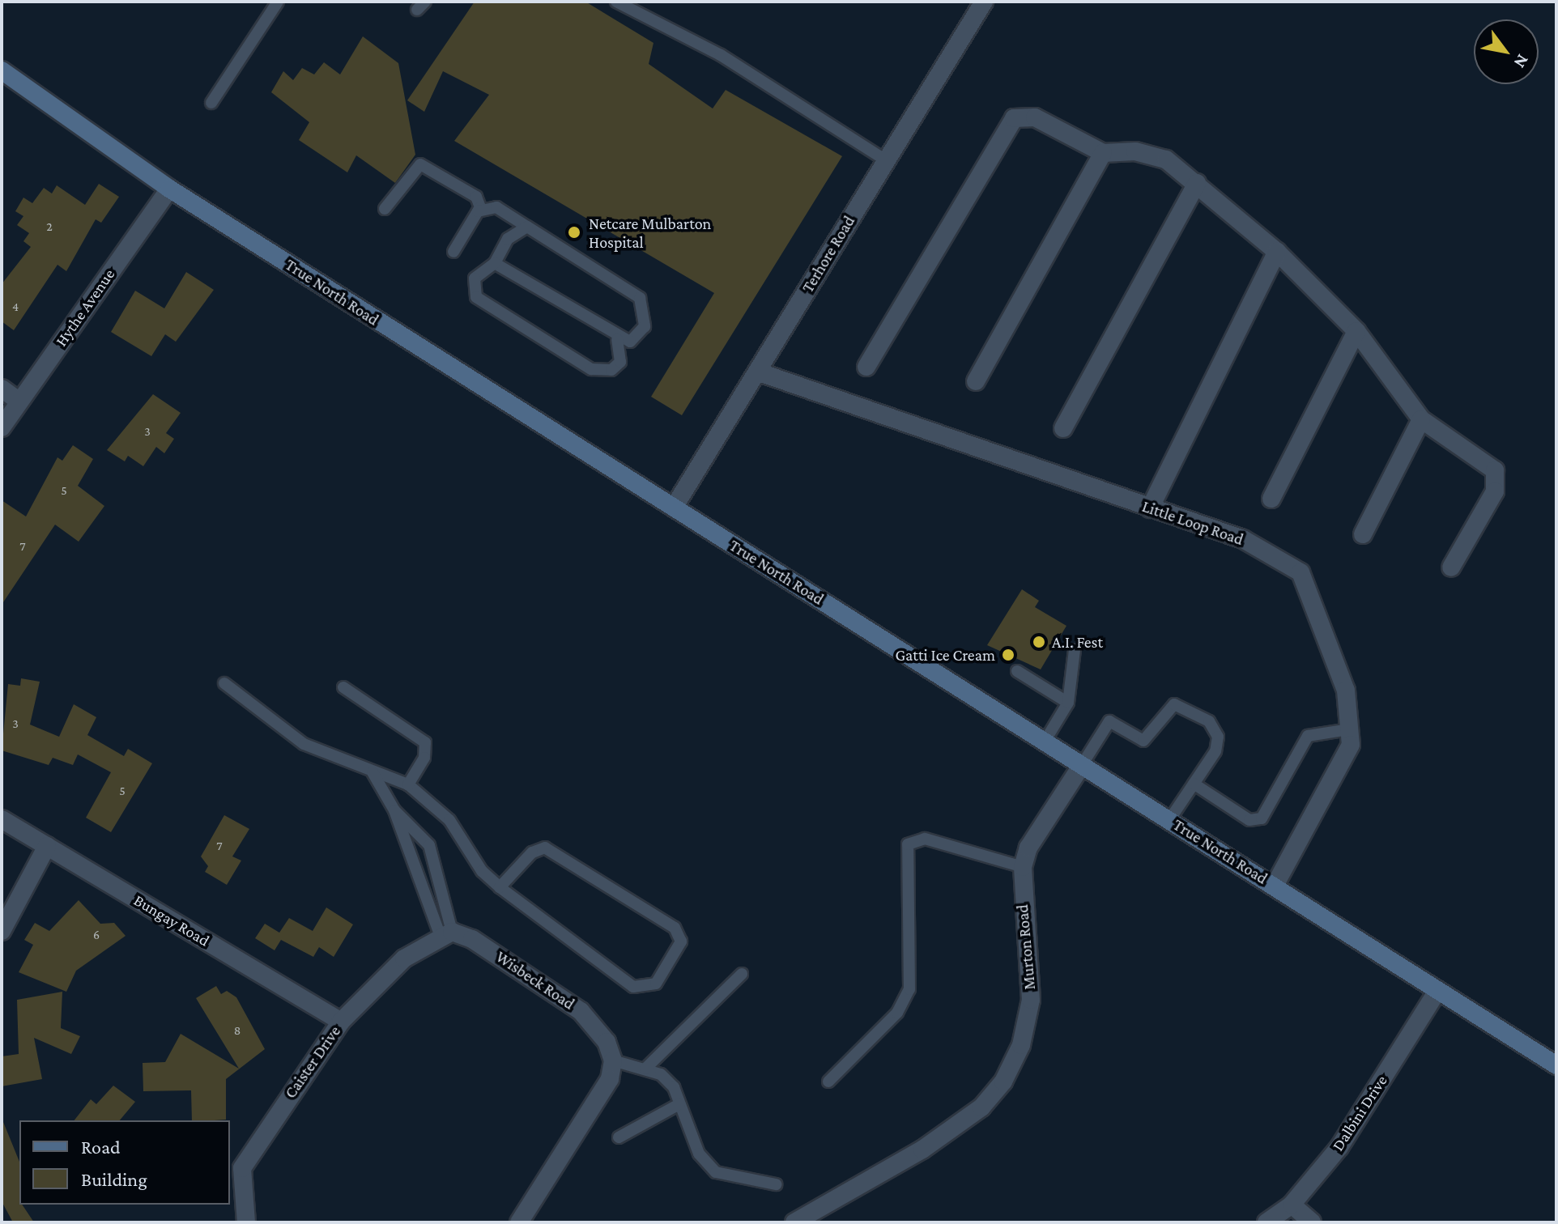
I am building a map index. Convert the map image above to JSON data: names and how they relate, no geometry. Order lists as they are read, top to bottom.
{
  "streets": {
    "main road": ["True North Road"],
    "street": [
      "Terhore Road",
      "Hythe Avenue",
      "Little Loop Road",
      "Bungay Road",
      "Murton Road",
      "Wisbeck Road",
      "Caister Drive",
      "Dalbini Drive"
    ]
  },
  "crossings": [
    ["Terhore Road", "True North Road"],
    ["Terhore Road", "Little Loop Road"],
    ["True North Road", "Hythe Avenue"],
    ["True North Road", "Little Loop Road"],
    ["True North Road", "Murton Road"],
    ["True North Road", "Dalbini Drive"],
    ["Bungay Road", "Caister Drive"],
    ["Wisbeck Road", "Caister Drive"]
  ],
  "places": ["Netcare Mulbarton Hospital", "A.I. Fest", "Gatti Ice Cream"],
  "house_numbers": [
    "2",
    "4",
    "3",
    "5",
    "7",
    "3",
    "5",
    "7",
    "6",
    "8"
  ],
  "legend": ["Road", "Building"],
  "north": "bottom right"
}
